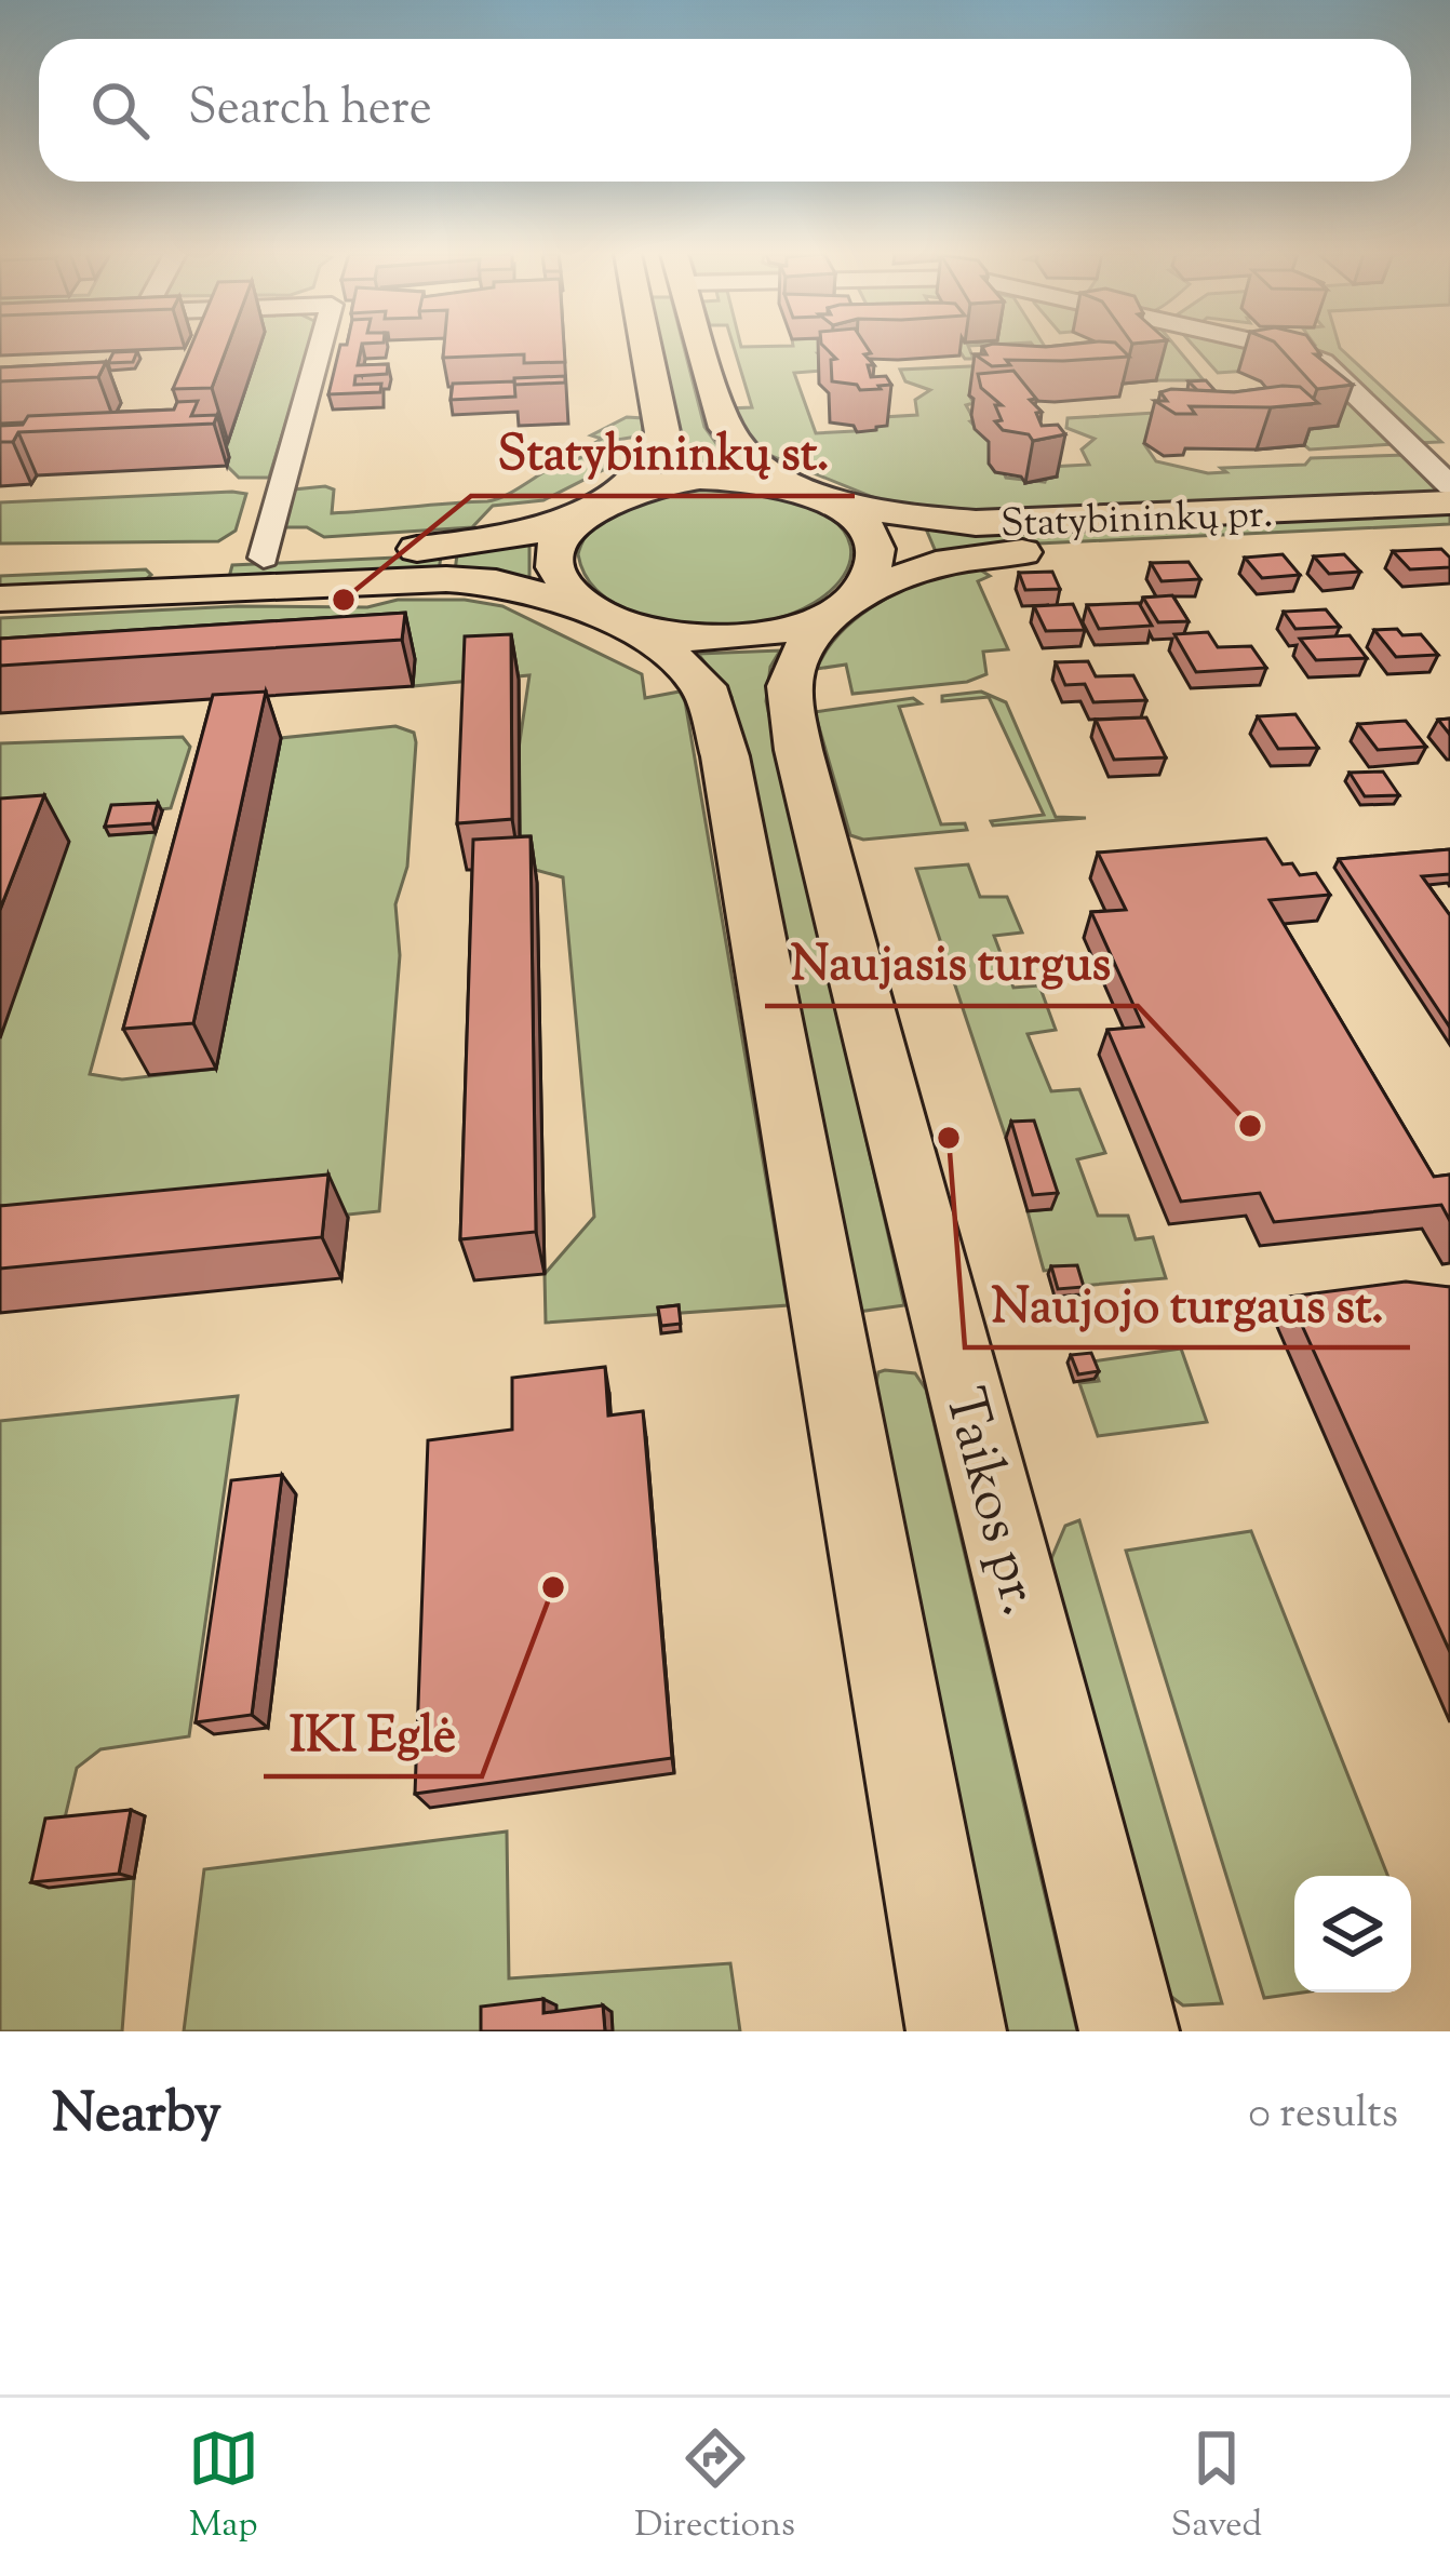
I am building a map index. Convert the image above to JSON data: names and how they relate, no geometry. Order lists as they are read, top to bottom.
{
  "streets": {
    "main road": ["Statybininkų pr.", "Taikos pr."]
  },
  "crossings": [
    ["Statybininkų pr.", "Taikos pr."]
  ],
  "places": [
    "Statybininkų st.",
    "Naujasis turgus",
    "Naujojo turgaus st.",
    "IKI Eglė"
  ],
  "page": {
    "search": "Search here",
    "heading": ["Nearby", "0 results"],
    "nav": ["Map", "Directions", "Saved"]
  }
}
